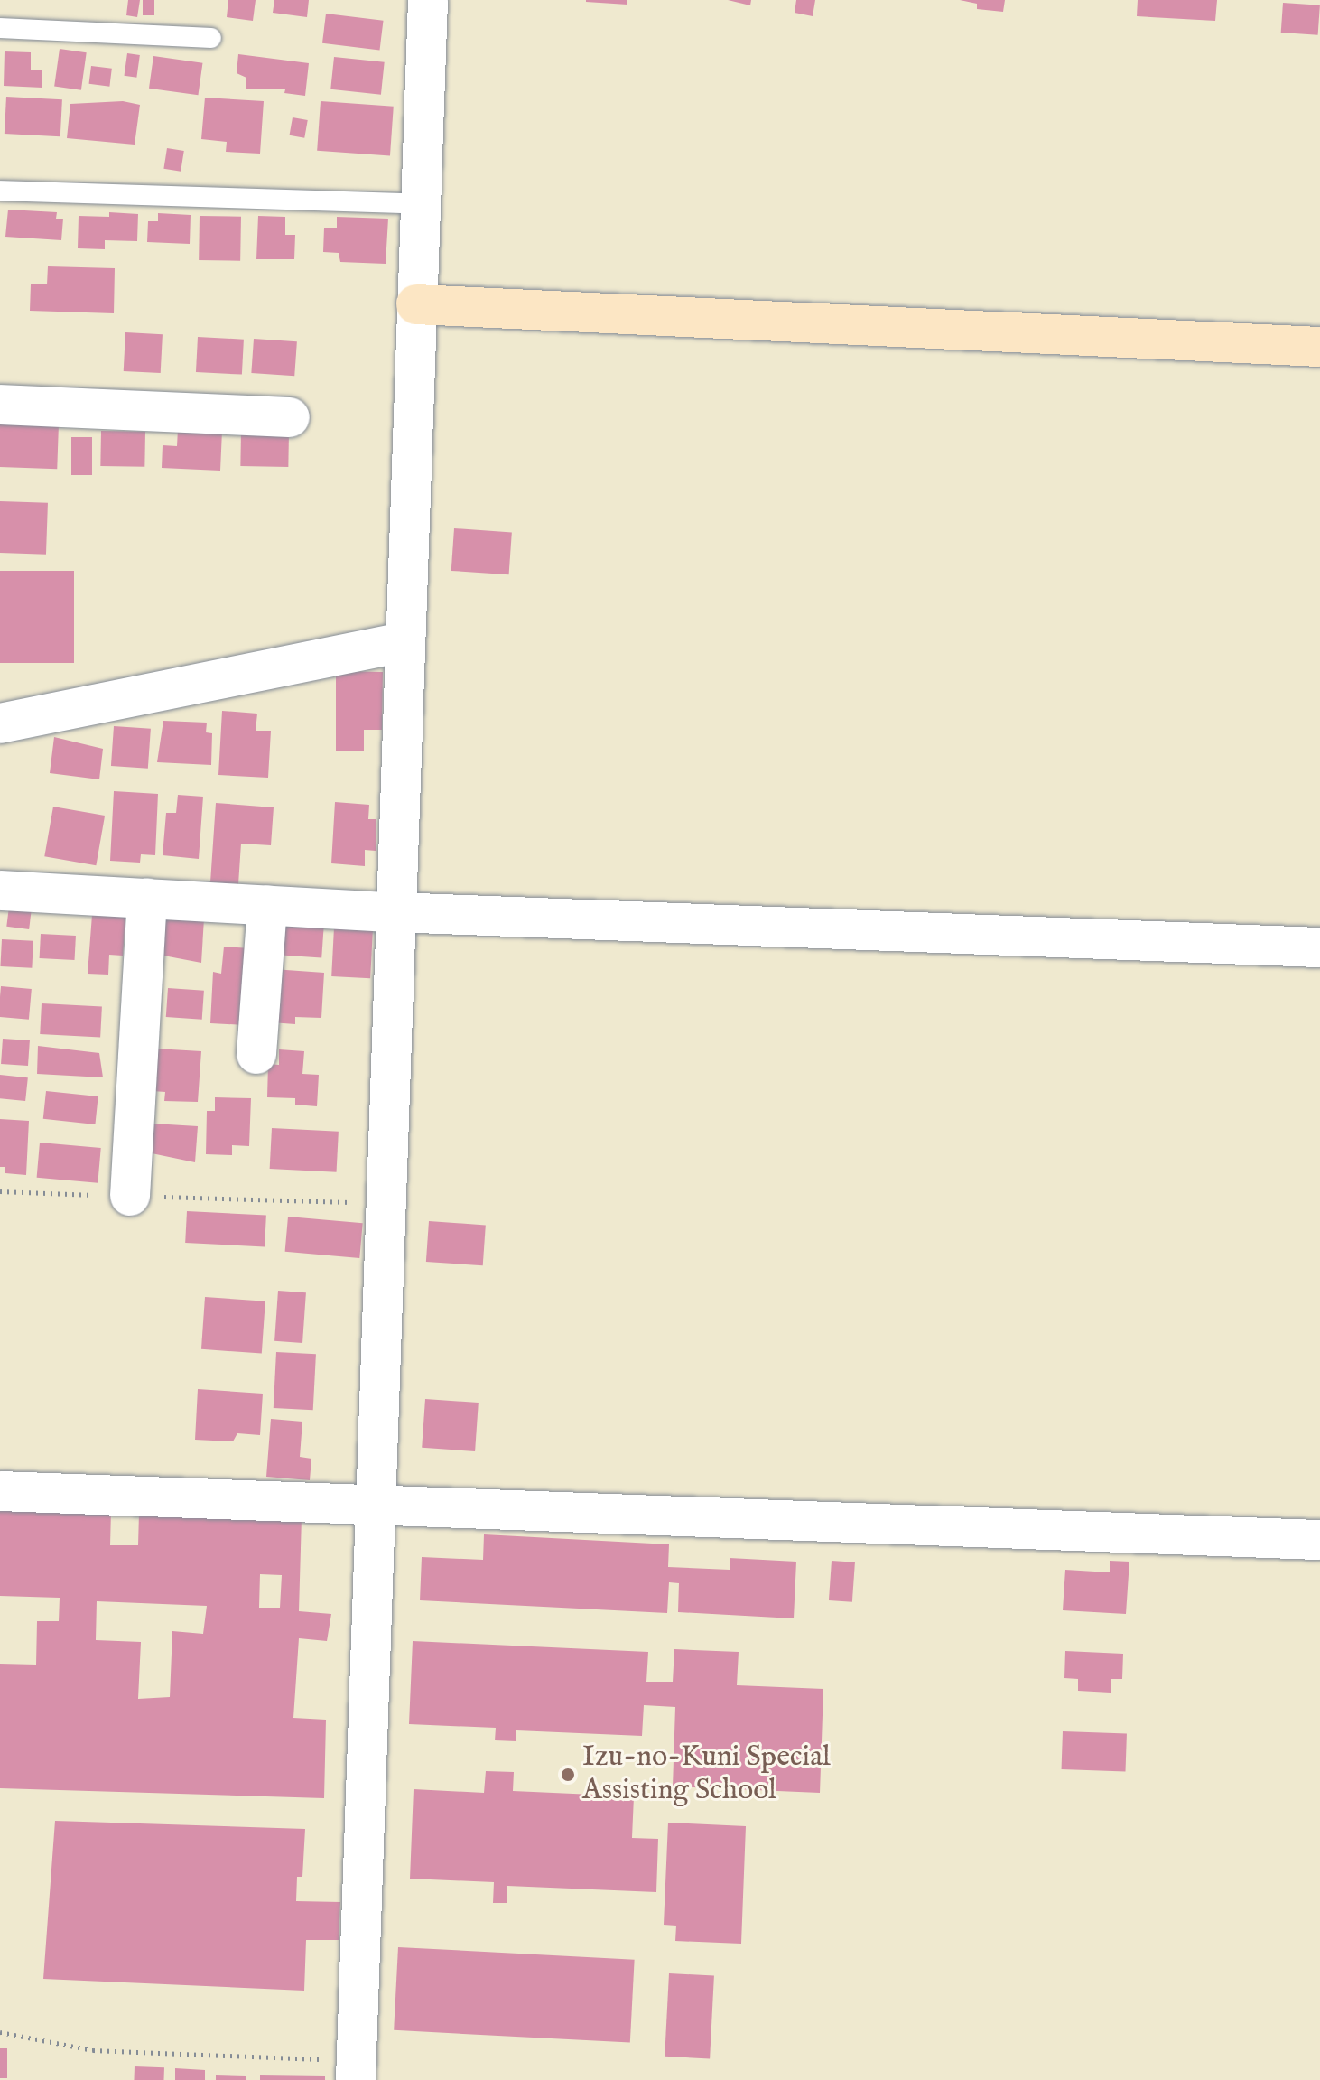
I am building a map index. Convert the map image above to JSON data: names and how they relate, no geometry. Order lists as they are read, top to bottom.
{
  "places": ["Izu-no-Kuni Special Assisting School"]
}
